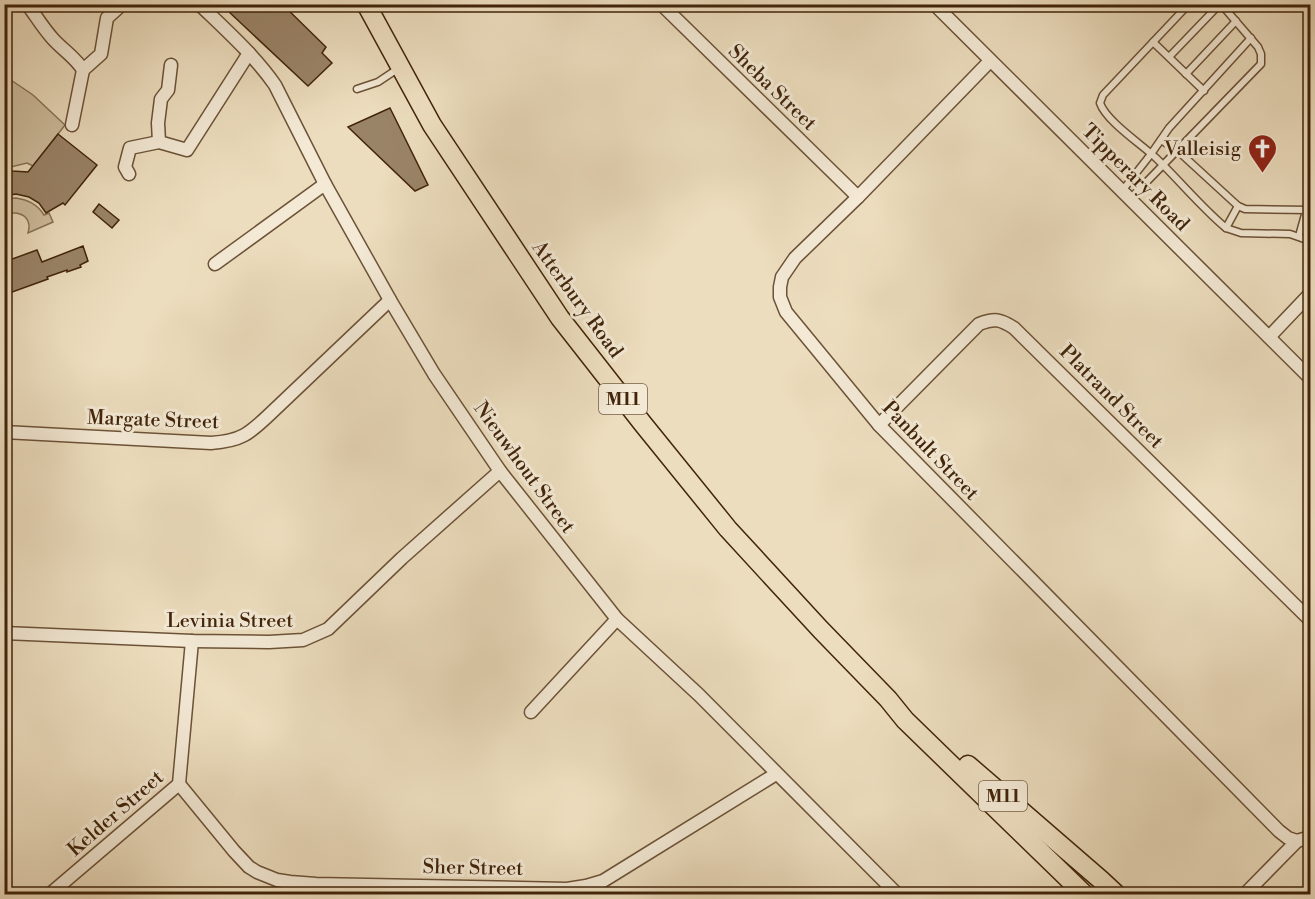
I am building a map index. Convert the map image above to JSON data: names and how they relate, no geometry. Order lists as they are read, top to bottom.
{
  "streets": {
    "main road": ["Atterbury Road", "M11"],
    "street": [
      "Sheba Street",
      "Tipperary Road",
      "Platrand Street",
      "Margate Street",
      "Panbult Street",
      "Nieuwhout Street",
      "Levinia Street",
      "Kelder Street",
      "Sher Street"
    ]
  },
  "crossings": [
    ["Sheba Street", "Panbult Street"],
    ["Tipperary Road", "Panbult Street"],
    ["Platrand Street", "Panbult Street"],
    ["Margate Street", "Nieuwhout Street"],
    ["Nieuwhout Street", "Levinia Street"],
    ["Nieuwhout Street", "Sher Street"],
    ["Levinia Street", "Kelder Street"],
    ["Kelder Street", "Sher Street"]
  ],
  "places": {
    "church": ["Valleisig"]
  }
}
